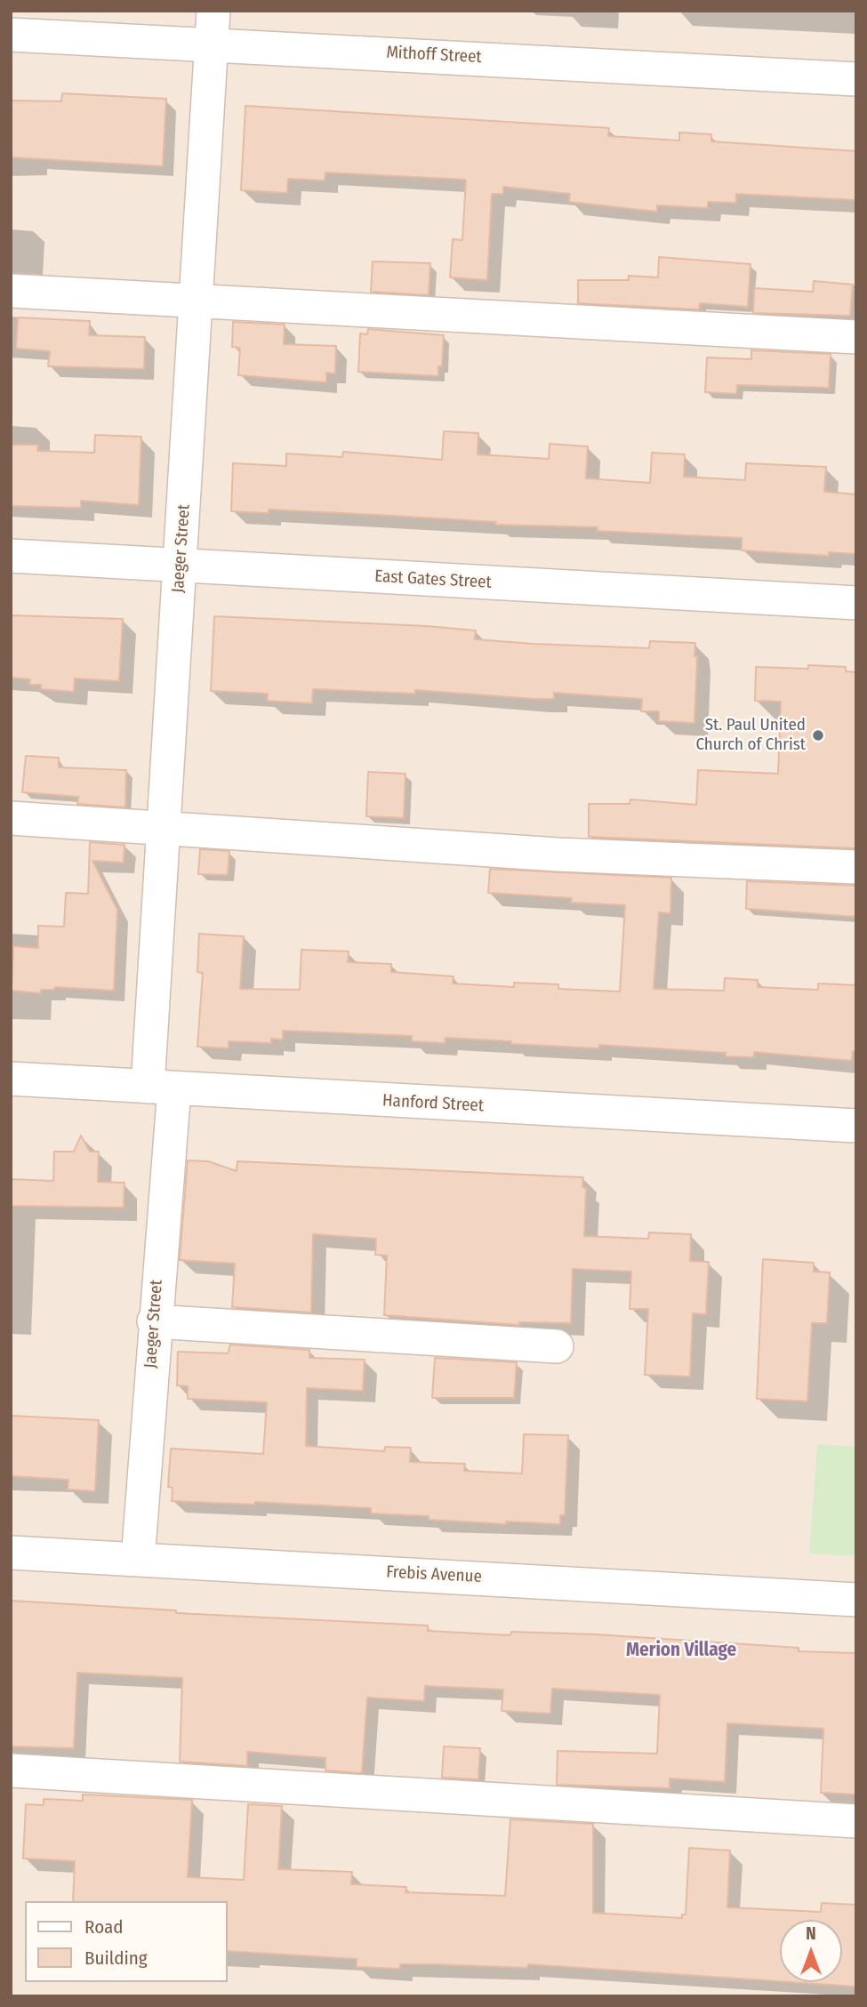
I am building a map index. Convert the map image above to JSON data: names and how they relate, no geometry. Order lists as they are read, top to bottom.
{
  "streets": {
    "street": [
      "Mithoff Street",
      "Jaeger Street",
      "East Gates Street",
      "Hanford Street",
      "Frebis Avenue"
    ]
  },
  "crossings": [
    ["Mithoff Street", "Jaeger Street"],
    ["Jaeger Street", "East Gates Street"],
    ["Jaeger Street", "Hanford Street"],
    ["Jaeger Street", "Frebis Avenue"]
  ],
  "districts": ["Merion Village"],
  "places": ["St. Paul United Church of Christ"],
  "legend": ["Road", "Building"],
  "north": "top"
}
